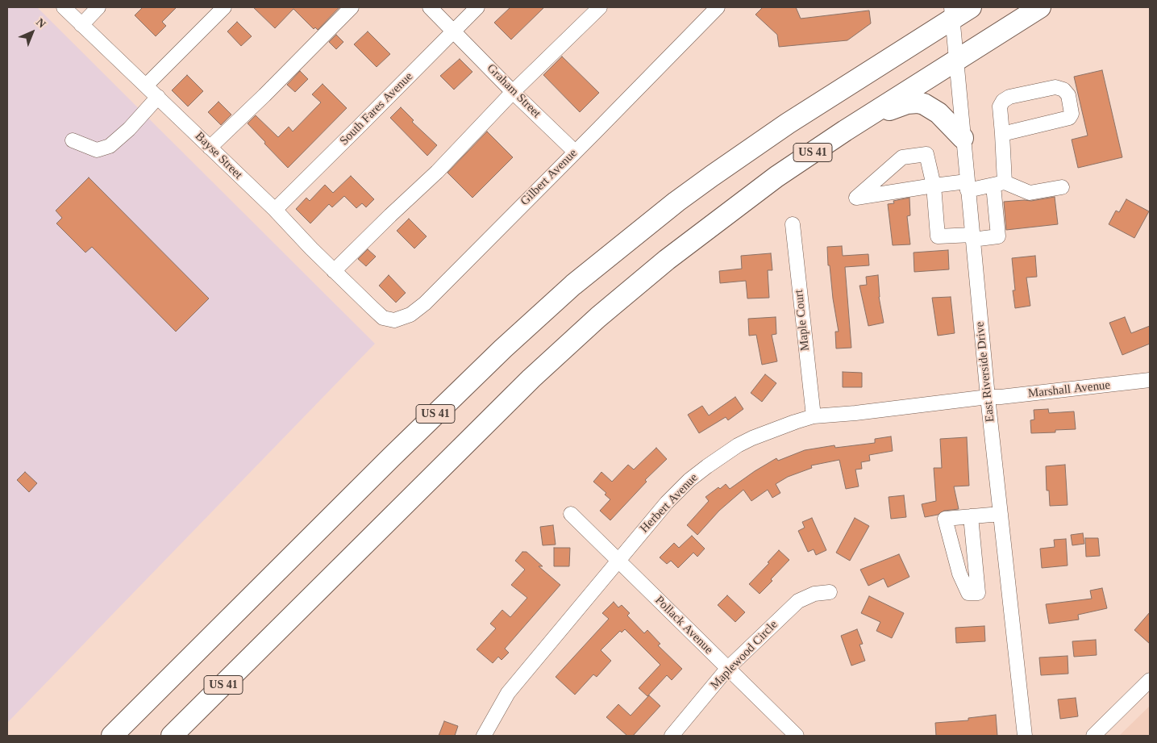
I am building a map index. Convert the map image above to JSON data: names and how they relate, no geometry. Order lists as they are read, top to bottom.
{
  "streets": {
    "highway": ["US 41"],
    "street": [
      "Graham Street",
      "South Fares Avenue",
      "Bayse Street",
      "Gilbert Avenue",
      "Maple Court",
      "East Riverside Drive",
      "Marshall Avenue",
      "Herbert Avenue",
      "Pollack Avenue",
      "Maplewood Circle"
    ]
  },
  "crossings": [
    ["Graham Street", "South Fares Avenue"],
    ["Graham Street", "Gilbert Avenue"],
    ["South Fares Avenue", "Bayse Street"],
    ["US 41", "East Riverside Drive"],
    ["Bayse Street", "Gilbert Avenue"],
    ["Maple Court", "Herbert Avenue"],
    ["East Riverside Drive", "Marshall Avenue"],
    ["East Riverside Drive", "Herbert Avenue"],
    ["Marshall Avenue", "Herbert Avenue"],
    ["Herbert Avenue", "Pollack Avenue"],
    ["Pollack Avenue", "Maplewood Circle"]
  ],
  "north": "top right"
}
